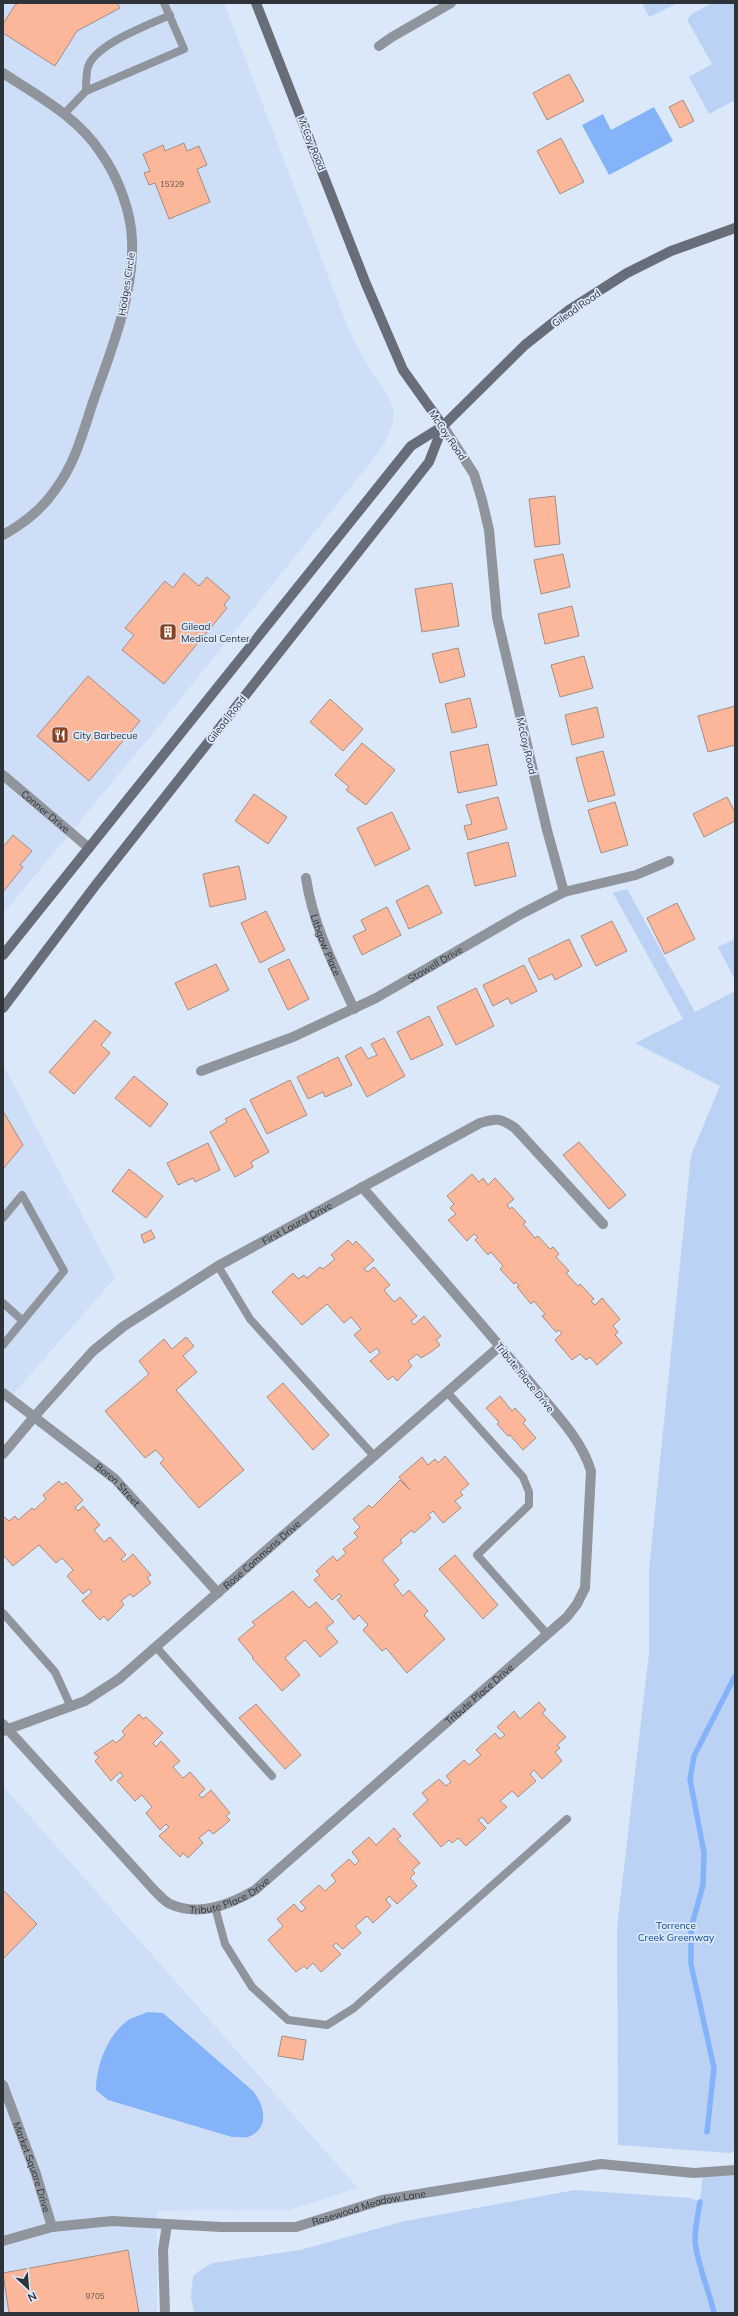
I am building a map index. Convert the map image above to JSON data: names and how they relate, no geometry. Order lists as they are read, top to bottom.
{
  "streets": {
    "main road": ["McCoy Road", "Gilead Road"],
    "street": [
      "Hodges Circle",
      "Conner Drive",
      "Lithgow Place",
      "Stawell Drive",
      "First Laurel Drive",
      "Tribute Place Drive",
      "Boren Street",
      "Rose Commons Drive",
      "Market Square Drive",
      "Rosewood Meadow Lane"
    ]
  },
  "crossings": [
    ["McCoy Road", "Gilead Road"],
    ["McCoy Road", "Stawell Drive"],
    ["Gilead Road", "Conner Drive"],
    ["Lithgow Place", "Stawell Drive"],
    ["First Laurel Drive", "Tribute Place Drive"],
    ["First Laurel Drive", "Boren Street"],
    ["Tribute Place Drive", "Rose Commons Drive"],
    ["Boren Street", "Rose Commons Drive"],
    ["Market Square Drive", "Rosewood Meadow Lane"]
  ],
  "parks": ["Torrence Creek Greenway"],
  "places": {
    "building": ["Gilead Medical Center"],
    "restaurant": ["City Barbecue"]
  },
  "house_numbers": ["15329", "9705"],
  "north": "bottom right"
}
